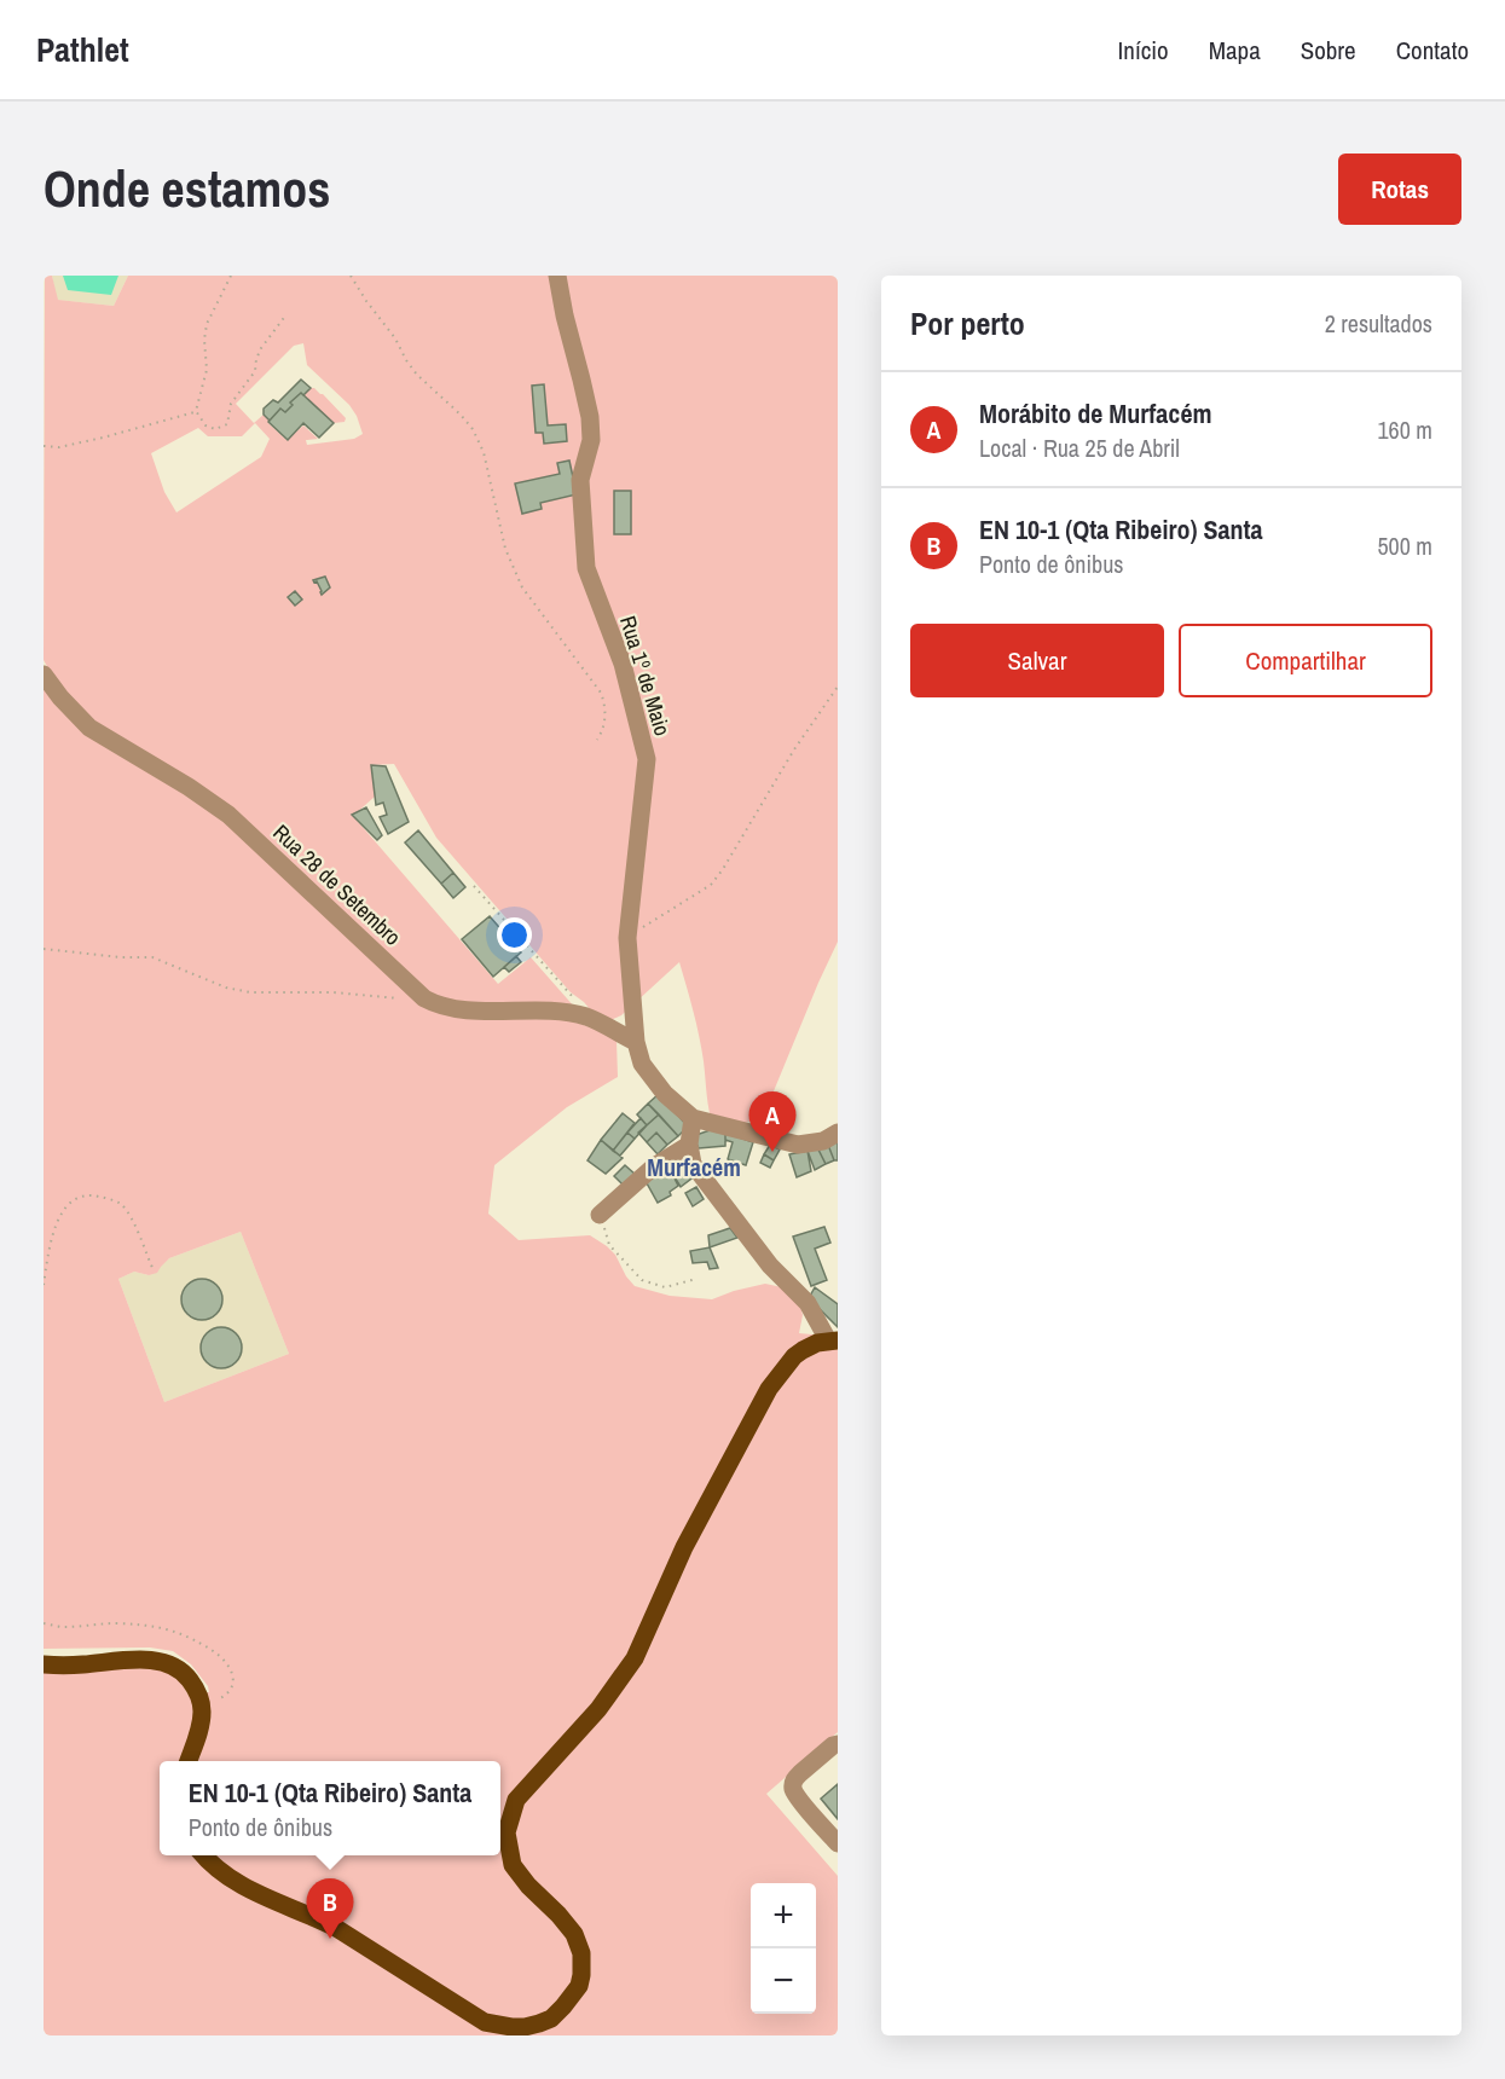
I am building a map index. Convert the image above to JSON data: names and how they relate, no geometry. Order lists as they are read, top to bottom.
{
  "streets": {
    "street": ["Rua 1º de Maio", "Rua 28 de Setembro"]
  },
  "crossings": [
    ["Rua 1º de Maio", "Rua 28 de Setembro"]
  ],
  "districts": ["Murfacém"],
  "page": {
    "header": "Pathlet",
    "nav": [
      "Início",
      "Mapa",
      "Sobre",
      "Contato"
    ],
    "buttons": [
      "Rotas",
      ["Salvar", "Compartilhar"]
    ],
    "title": "Onde estamos",
    "heading": ["Por perto", "2 resultados"],
    "list": [
      {
        "mark": "A",
        "name": "Morábito de Murfacém",
        "note": "Local · Rua 25 de Abril",
        "value": "160 m"
      },
      {
        "mark": "B",
        "name": "EN 10-1 (Qta Ribeiro) Santa",
        "note": "Ponto de ônibus",
        "value": "500 m"
      }
    ],
    "pins": ["A", "B"],
    "popup": ["EN 10-1 (Qta Ribeiro) Santa", "Ponto de ônibus"],
    "map_buttons": ["+", "−"]
  }
}
